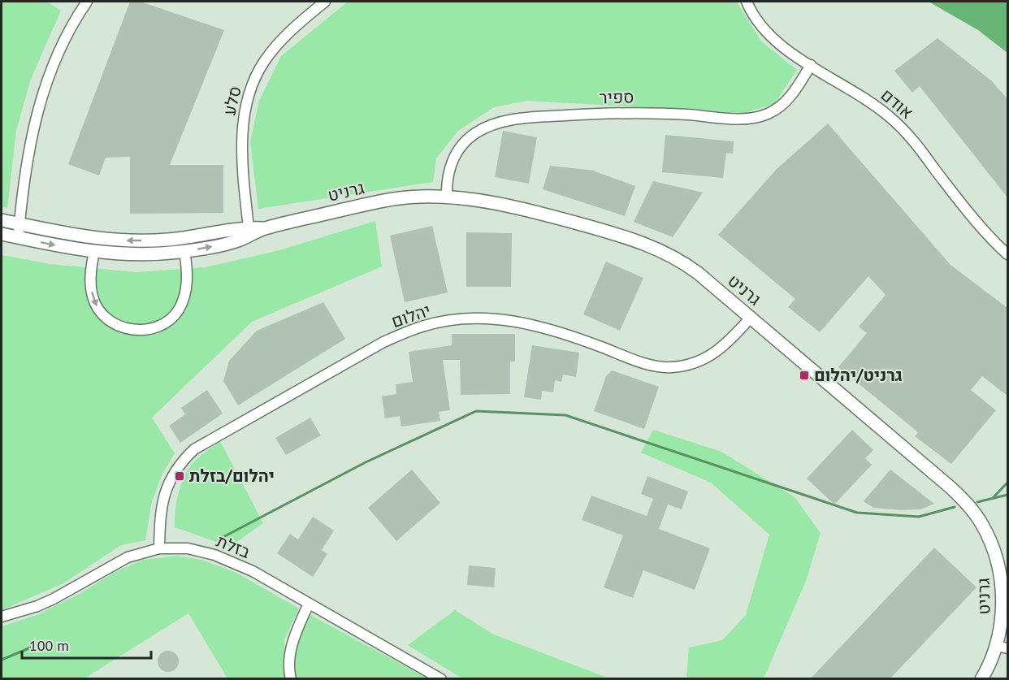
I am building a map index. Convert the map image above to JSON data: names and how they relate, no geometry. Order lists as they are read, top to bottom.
{
  "streets": {
    "street": [
      "ספיר",
      "סלע",
      "אודם",
      "גרניט",
      "יהלום",
      "בזלת"
    ]
  },
  "crossings": [
    ["ספיר", "אודם"],
    ["ספיר", "גרניט"],
    ["סלע", "גרניט"],
    ["גרניט", "יהלום"],
    ["יהלום", "בזלת"]
  ],
  "places": {
    "transit": ["גרניט/יהלום", "יהלום/בזלת"]
  },
  "scale_bar": "100 m"
}
